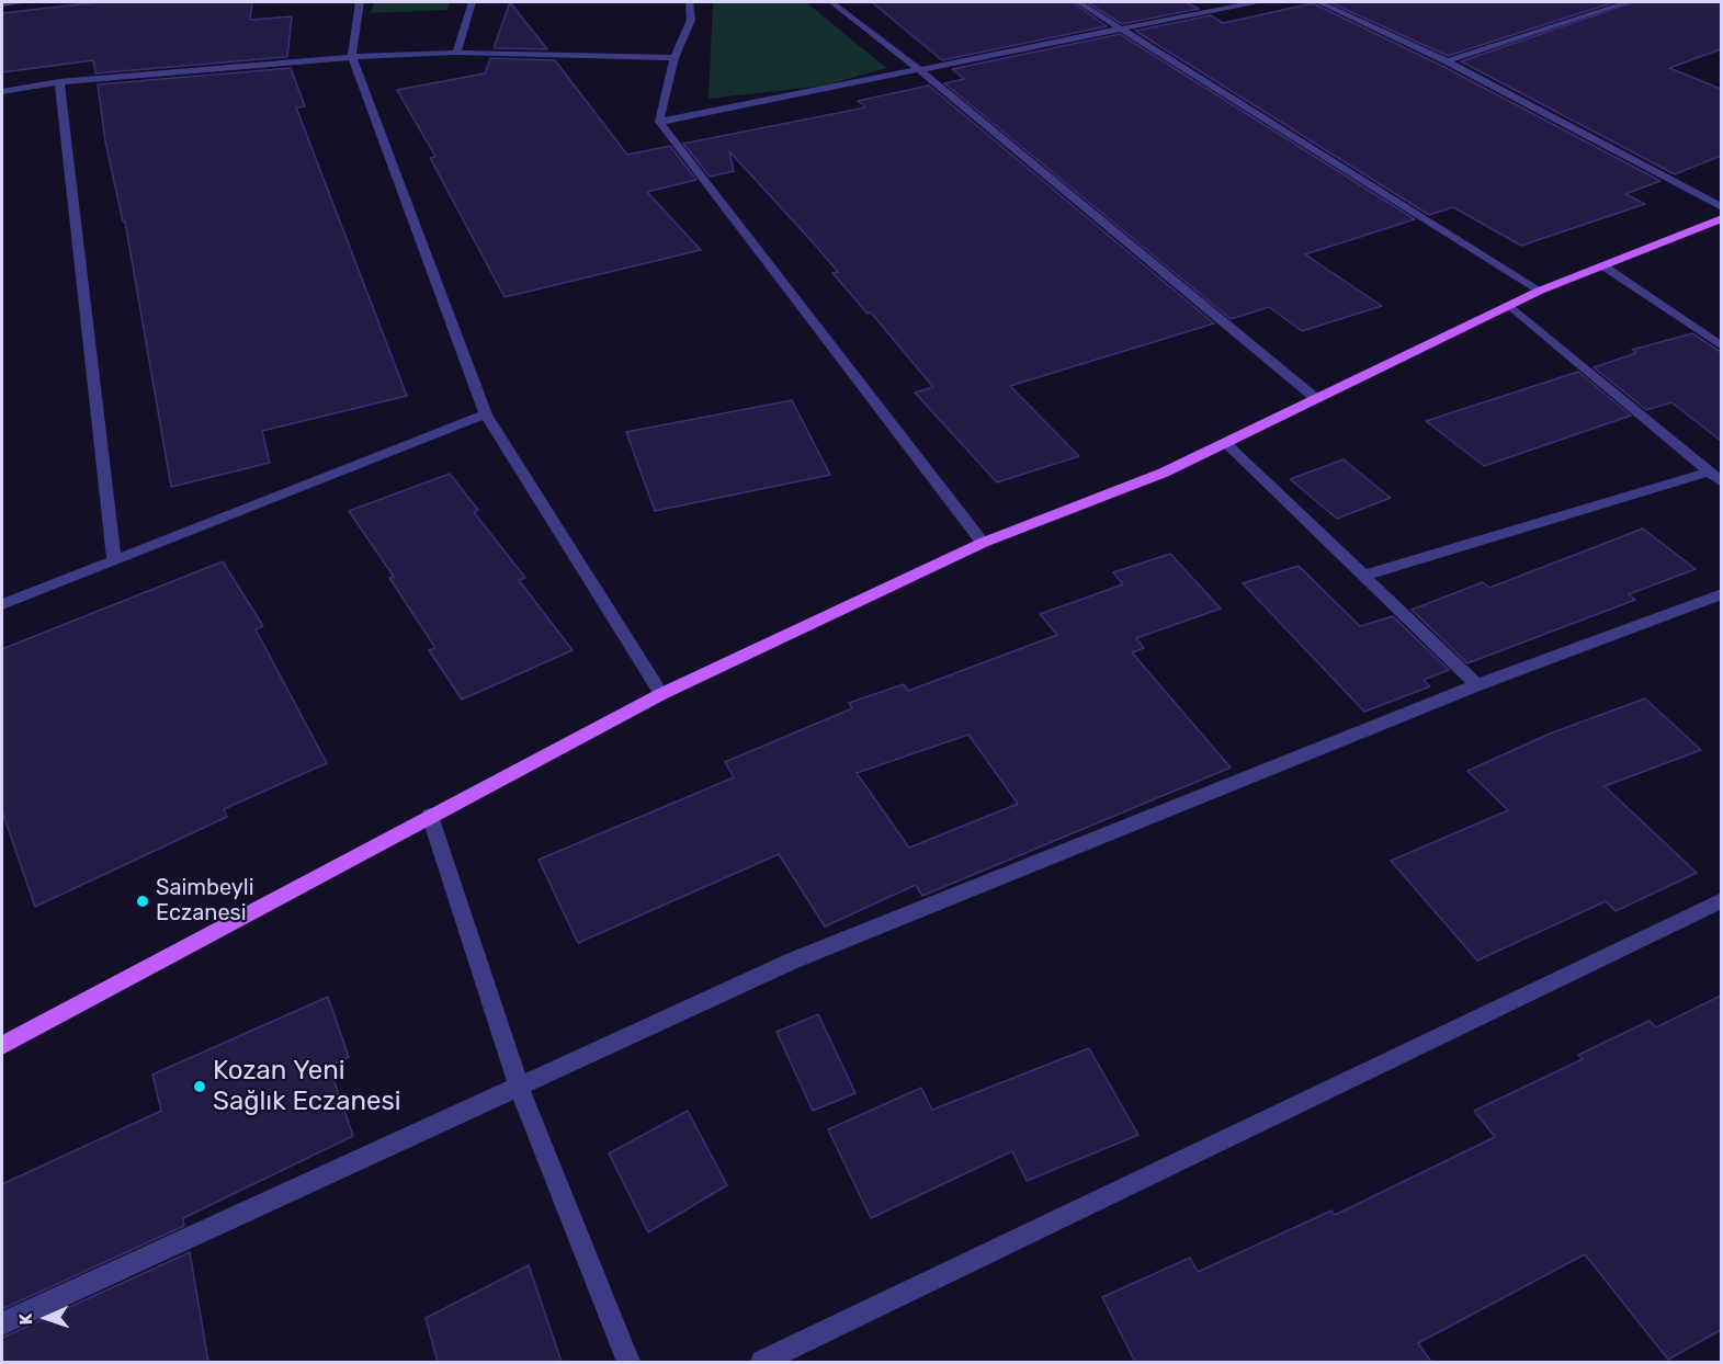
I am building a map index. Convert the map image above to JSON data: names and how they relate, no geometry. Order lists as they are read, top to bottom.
{
  "places": ["Saimbeyli Eczanesi", "Kozan Yeni Sağlık Eczanesi"],
  "north": "left"
}
